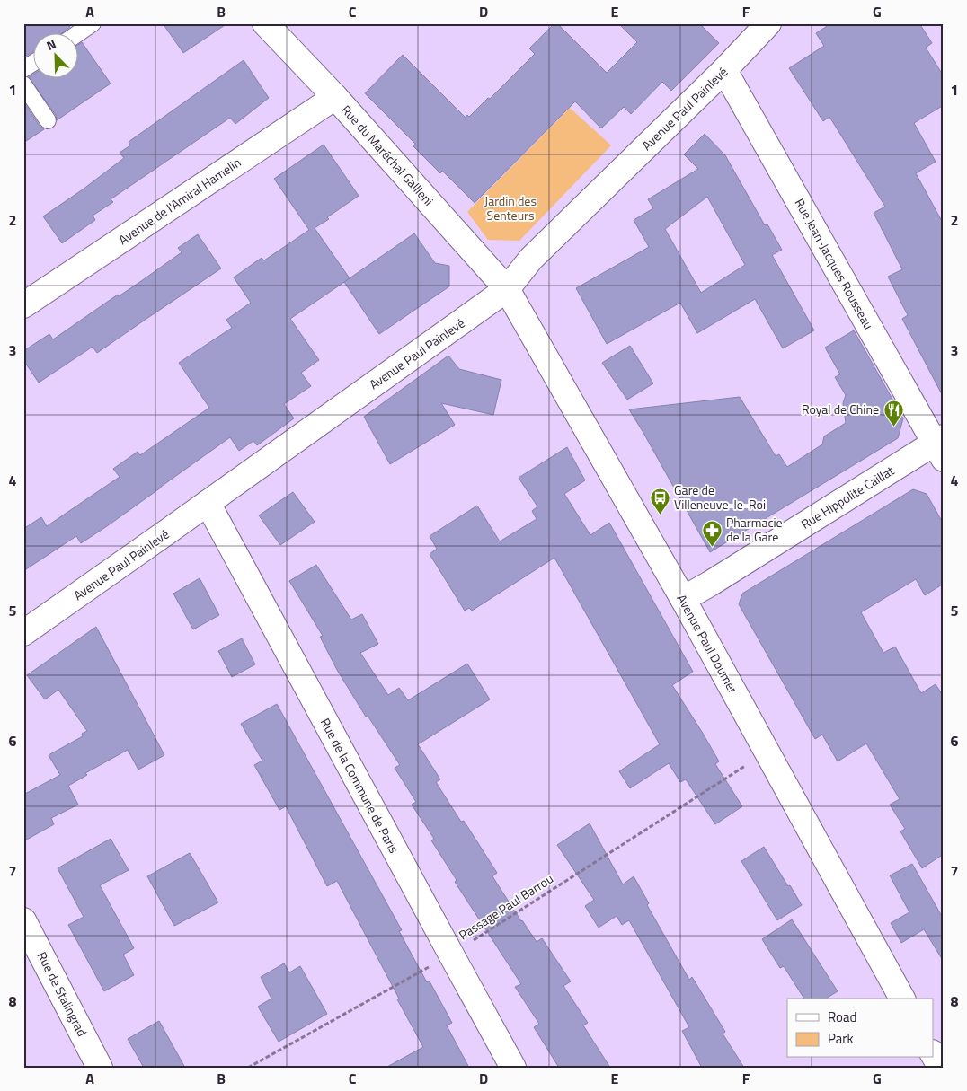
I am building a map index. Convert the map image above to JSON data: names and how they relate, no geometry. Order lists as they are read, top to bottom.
{
  "streets": {
    "street": [
      "Avenue Paul Painlevé",
      "Rue du Maréchal Gallieni",
      "Avenue de l'Amiral Hamelin",
      "Rue Jean-Jacques Rousseau",
      "Rue Hippolite Caillat",
      "Avenue Paul Doumer",
      "Rue de la Commune de Paris",
      "Rue de Stalingrad"
    ],
    "path": ["Passage Paul Barrou"]
  },
  "crossings": [
    ["Avenue Paul Painlevé", "Rue du Maréchal Gallieni"],
    ["Avenue Paul Painlevé", "Rue Jean-Jacques Rousseau"],
    ["Avenue Paul Painlevé", "Avenue Paul Doumer"],
    ["Avenue Paul Painlevé", "Rue de la Commune de Paris"],
    ["Rue du Maréchal Gallieni", "Avenue de l'Amiral Hamelin"],
    ["Rue du Maréchal Gallieni", "Avenue Paul Doumer"],
    ["Rue Jean-Jacques Rousseau", "Rue Hippolite Caillat"],
    ["Rue Hippolite Caillat", "Avenue Paul Doumer"],
    ["Avenue Paul Doumer", "Passage Paul Barrou"],
    ["Rue de la Commune de Paris", "Passage Paul Barrou"]
  ],
  "parks": ["Jardin des Senteurs"],
  "places": {
    "restaurant": ["Royal de Chine"],
    "bus stop": ["Gare de Villeneuve-le-Roi"],
    "pharmacy": ["Pharmacie de la Gare"]
  },
  "legend": ["Road", "Park"],
  "north": "top left",
  "grid": {
    "columns": [
      "A",
      "B",
      "C",
      "D",
      "E",
      "F",
      "G"
    ],
    "rows": [
      "1",
      "2",
      "3",
      "4",
      "5",
      "6",
      "7",
      "8"
    ]
  }
}
